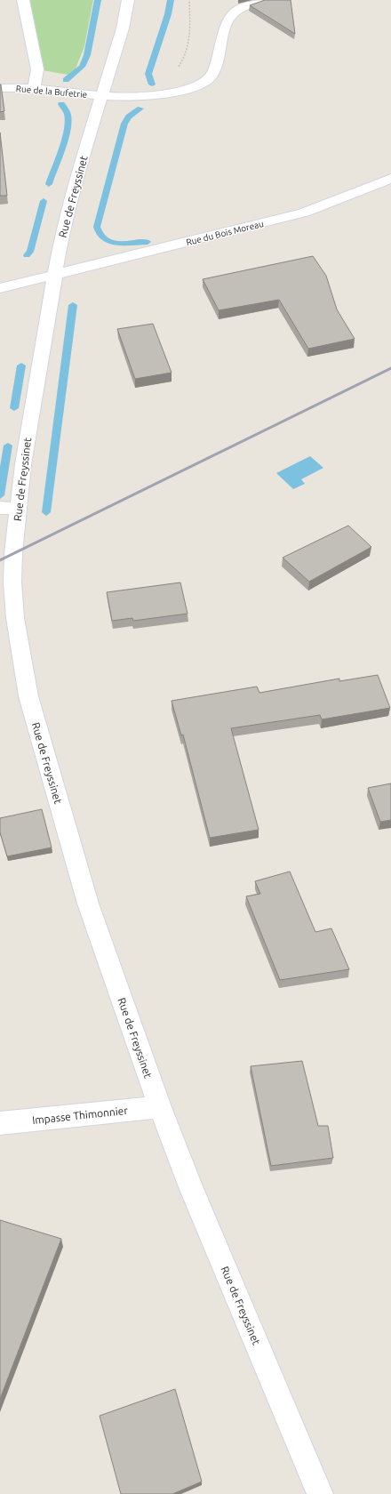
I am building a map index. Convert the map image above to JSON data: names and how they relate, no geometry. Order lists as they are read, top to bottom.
{
  "streets": {
    "street": [
      "Rue de la Bufetrie",
      "Rue de Freyssinet",
      "Rue du Bois Moreau",
      "Impasse Thimonnier"
    ]
  },
  "crossings": [
    ["Rue de la Bufetrie", "Rue de Freyssinet"],
    ["Rue de Freyssinet", "Rue du Bois Moreau"],
    ["Rue de Freyssinet", "Impasse Thimonnier"]
  ]
}
